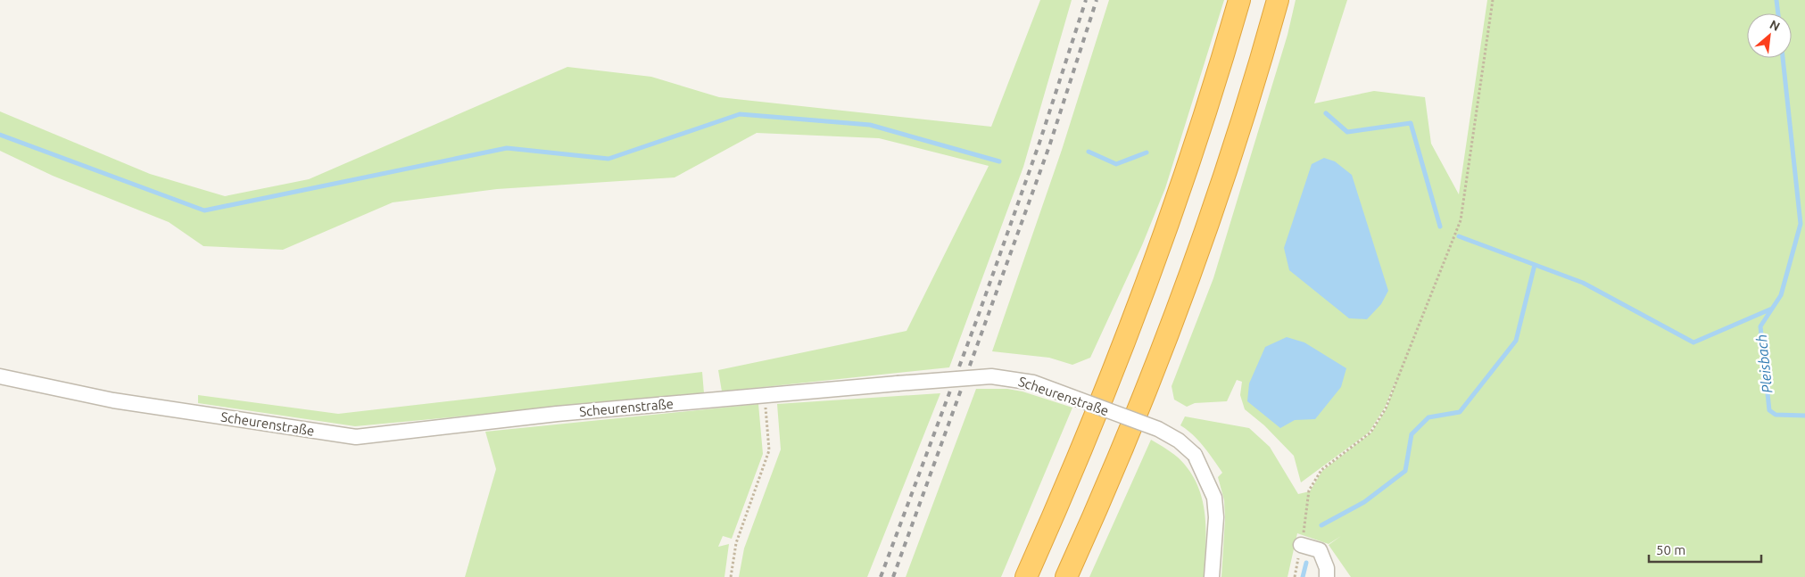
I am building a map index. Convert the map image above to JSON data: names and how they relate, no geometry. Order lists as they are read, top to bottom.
{
  "streets": {
    "street": ["Scheurenstraße"]
  },
  "water": ["Pleisbach"],
  "scale_bar": "50 m",
  "north": "top right"
}
